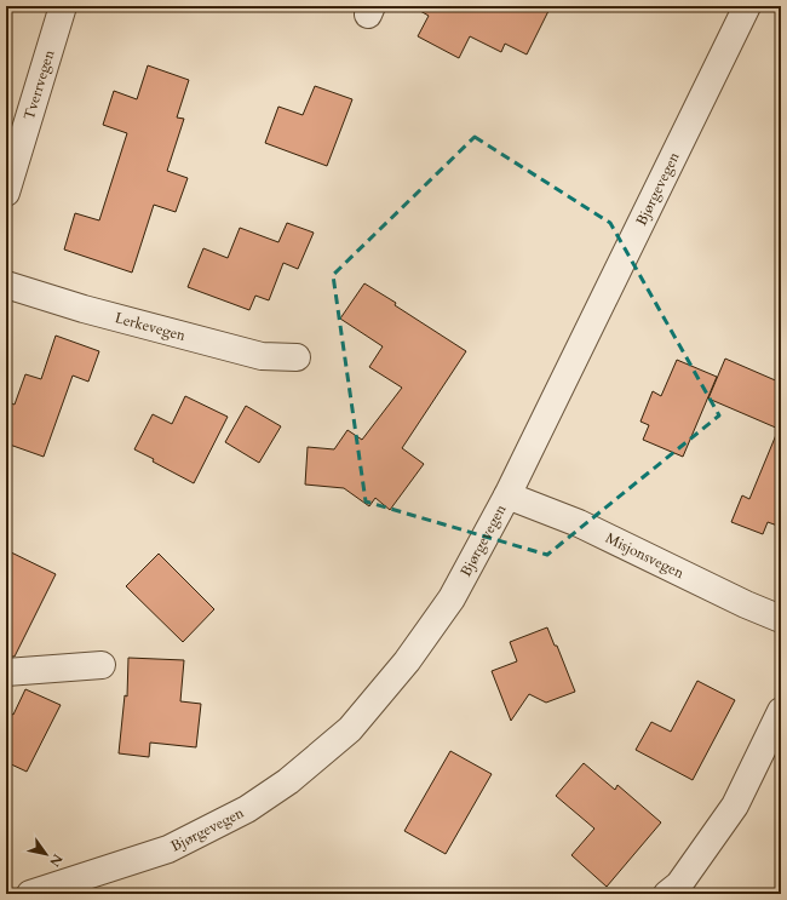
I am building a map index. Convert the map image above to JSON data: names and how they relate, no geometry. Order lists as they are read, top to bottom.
{
  "streets": {
    "street": [
      "Tverrvegen",
      "Bjørgevegen",
      "Lerkevegen",
      "Misjonsvegen"
    ]
  },
  "crossings": [
    ["Bjørgevegen", "Misjonsvegen"]
  ],
  "north": "bottom right"
}
